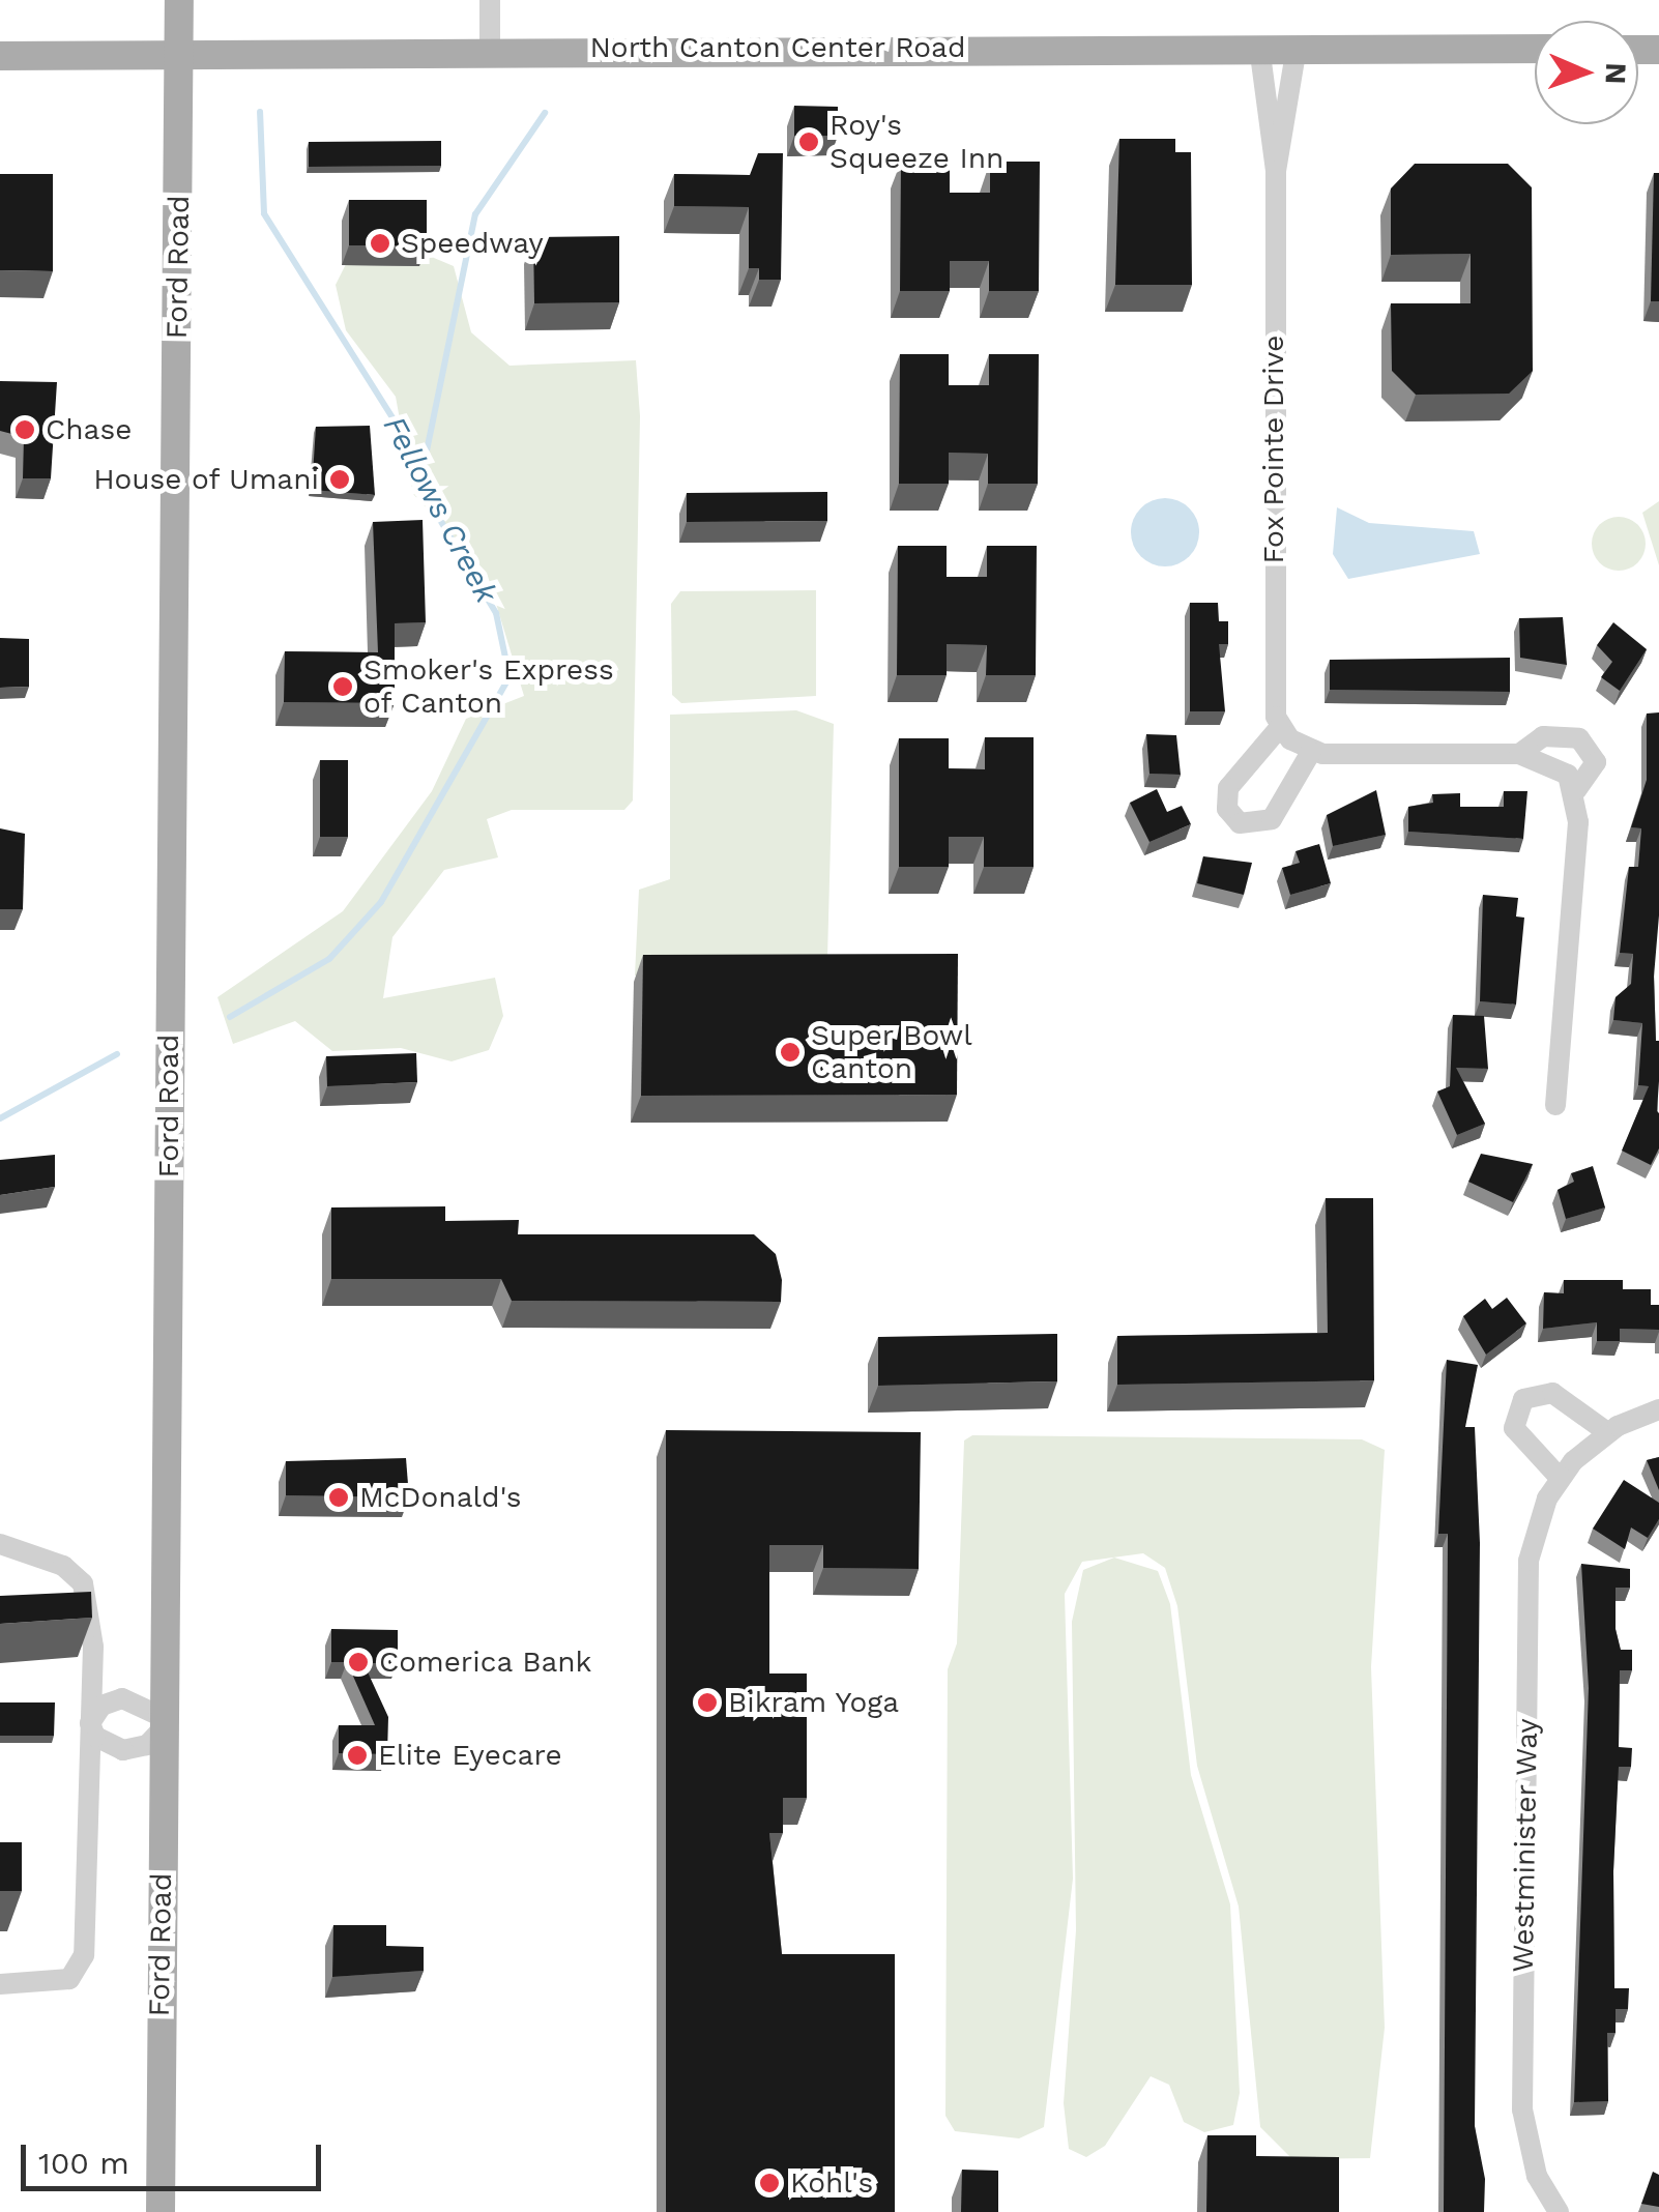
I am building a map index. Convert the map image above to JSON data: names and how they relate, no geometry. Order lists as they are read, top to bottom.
{
  "streets": {
    "main road": ["North Canton Center Road", "Ford Road"],
    "street": ["Fox Pointe Drive", "Westminister Way"]
  },
  "crossings": [
    ["North Canton Center Road", "Ford Road"]
  ],
  "water": ["Fellows Creek"],
  "places": [
    "Roy's Squeeze Inn",
    "Speedway",
    "Chase",
    "House of Umani",
    "Smoker's Express of Canton",
    "Super Bowl Canton",
    "McDonald's",
    "Comerica Bank",
    "Bikram Yoga",
    "Elite Eyecare",
    "Kohl's"
  ],
  "scale_bar": "100 m",
  "north": "right"
}
